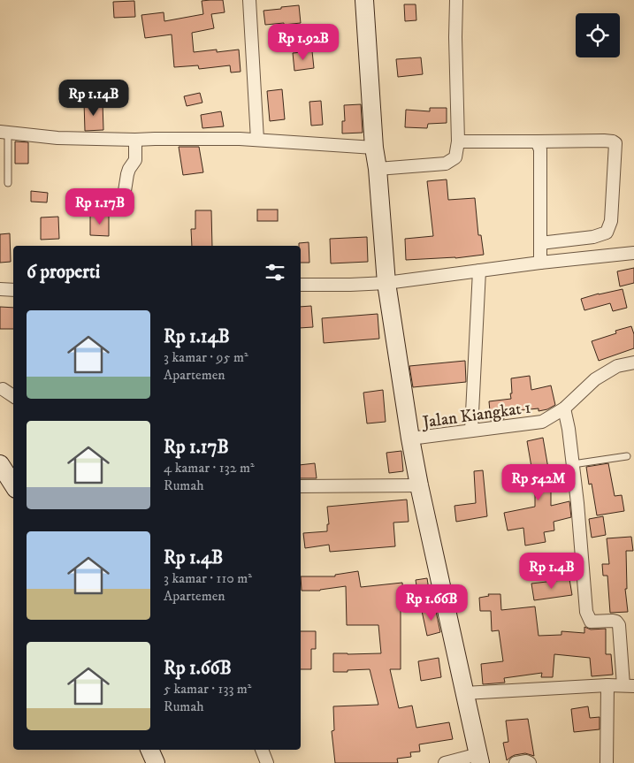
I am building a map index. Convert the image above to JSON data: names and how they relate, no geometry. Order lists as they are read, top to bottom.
{
  "streets": {
    "street": ["Jalan Kiangkat 1"]
  },
  "page": {
    "price": [
      "Rp 1.92B",
      "Rp 1.14B",
      "Rp 1.17B",
      "Rp 542M",
      "Rp 1.4B",
      "Rp 1.66B"
    ],
    "heading": "6 properti",
    "list": [
      {
        "name": "Rp 1.14B",
        "note": "3 kamar · 95 m² · Apartemen"
      },
      {
        "name": "Rp 1.17B",
        "note": "4 kamar · 132 m² · Rumah"
      },
      {
        "name": "Rp 1.4B",
        "note": "3 kamar · 110 m² · Apartemen"
      },
      {
        "name": "Rp 1.66B",
        "note": "5 kamar · 133 m² · Rumah"
      }
    ]
  }
}
